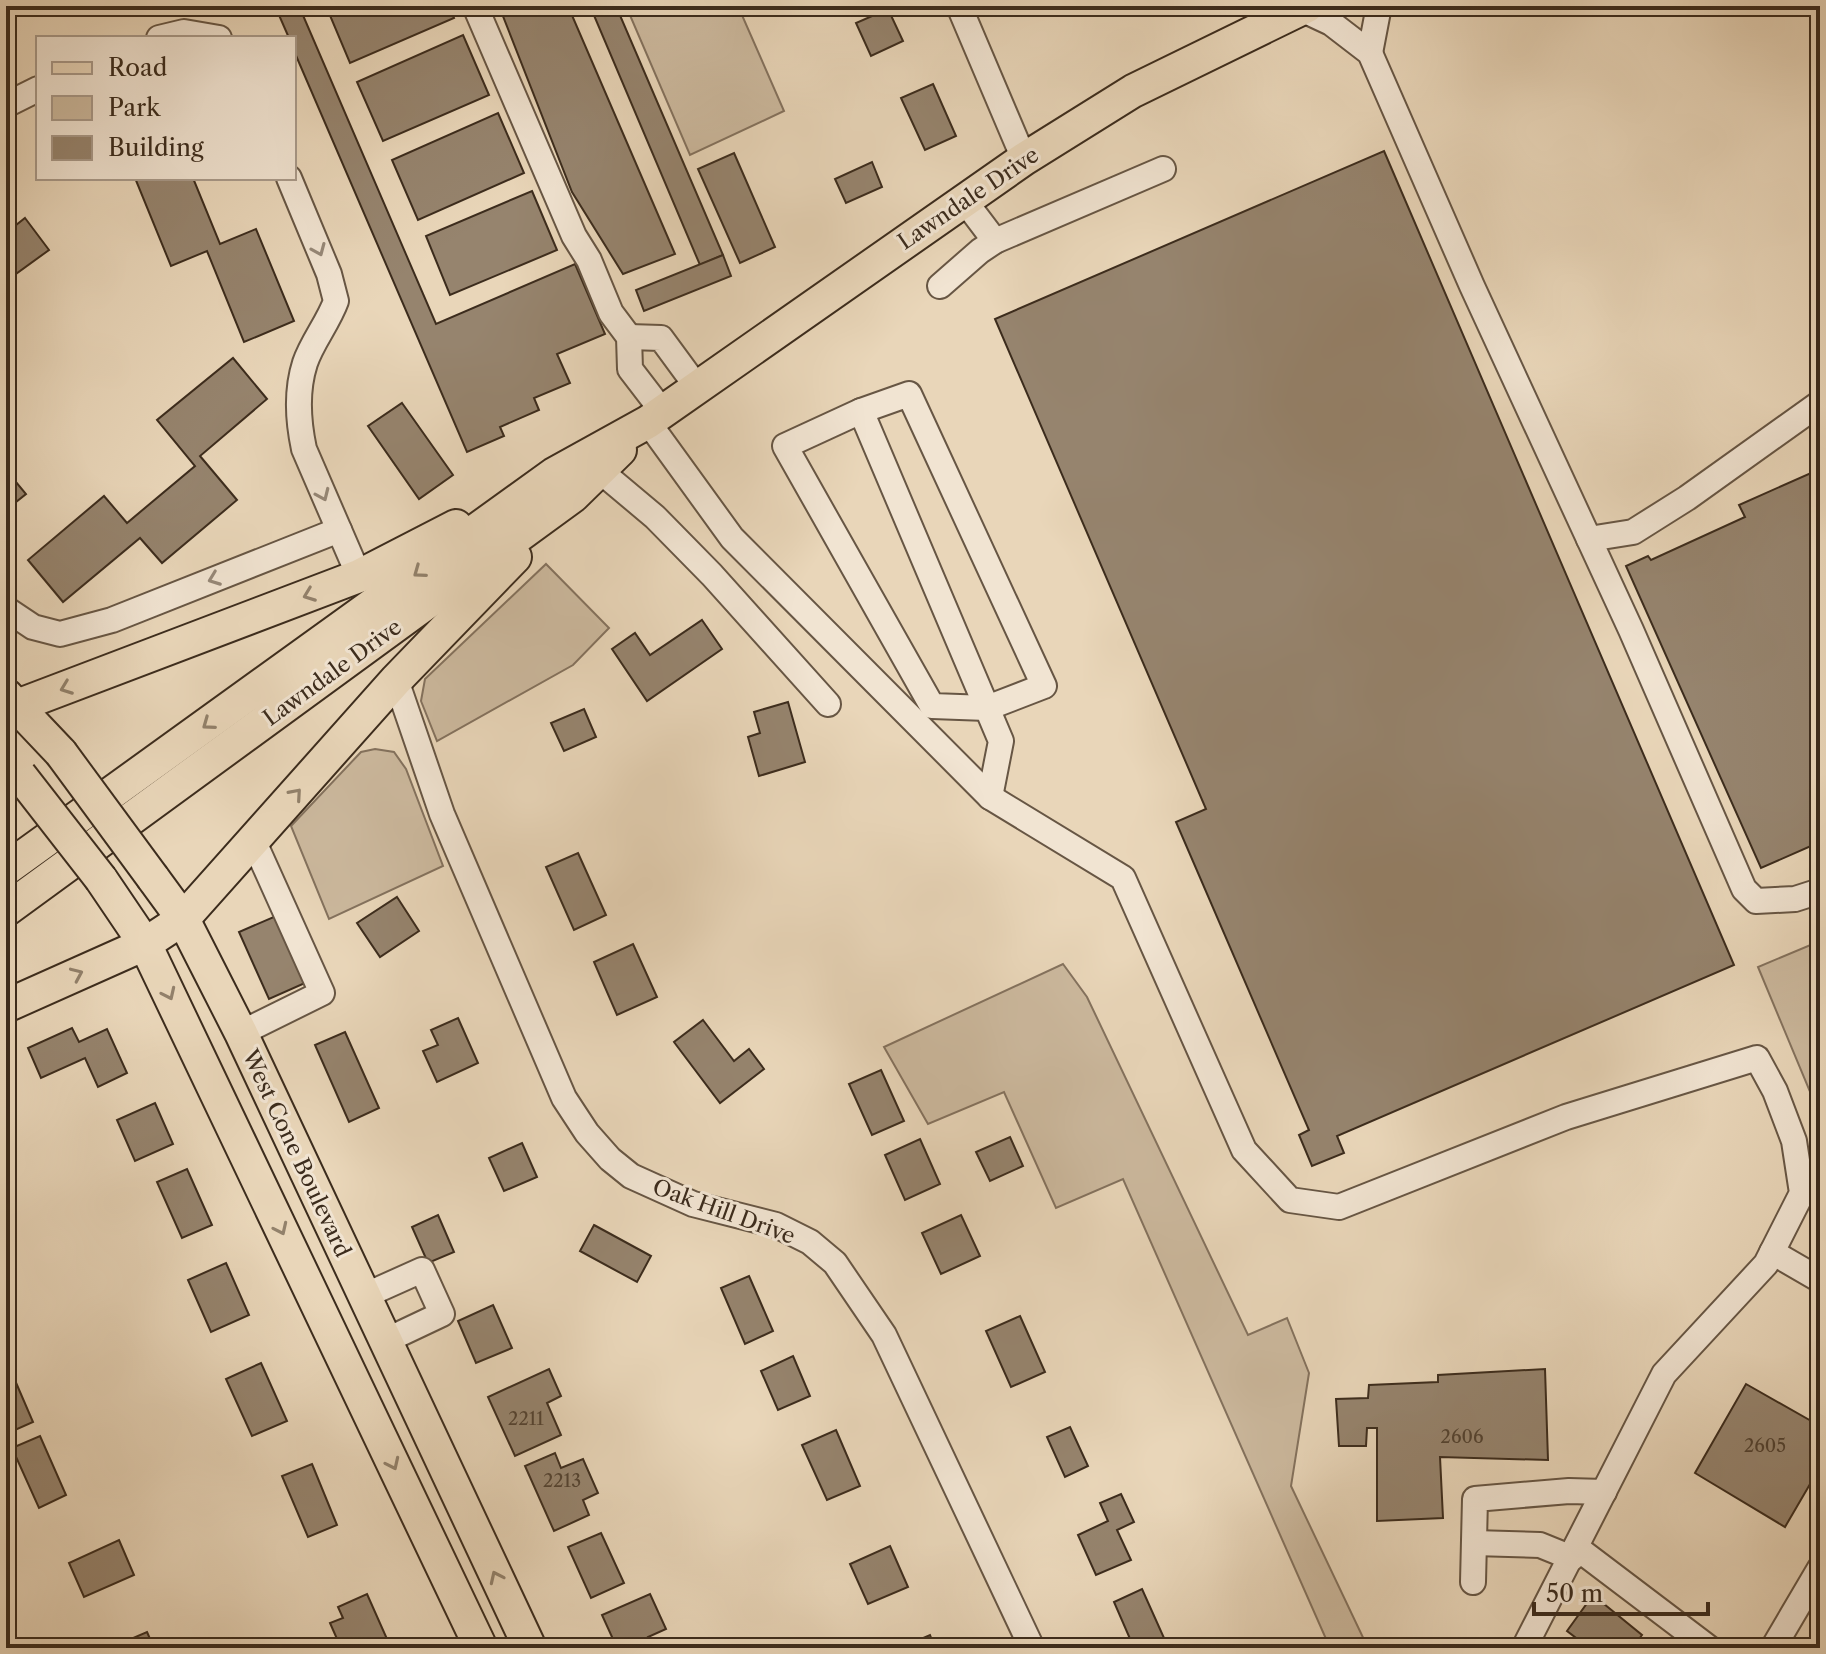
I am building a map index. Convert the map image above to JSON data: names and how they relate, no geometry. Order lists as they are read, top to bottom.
{
  "streets": {
    "main road": ["Lawndale Drive", "West Cone Boulevard"],
    "street": ["Oak Hill Drive"]
  },
  "house_numbers": [
    "2211",
    "2606",
    "2605",
    "2213"
  ],
  "legend": ["Road", "Park", "Building"],
  "scale_bar": "50 m"
}
